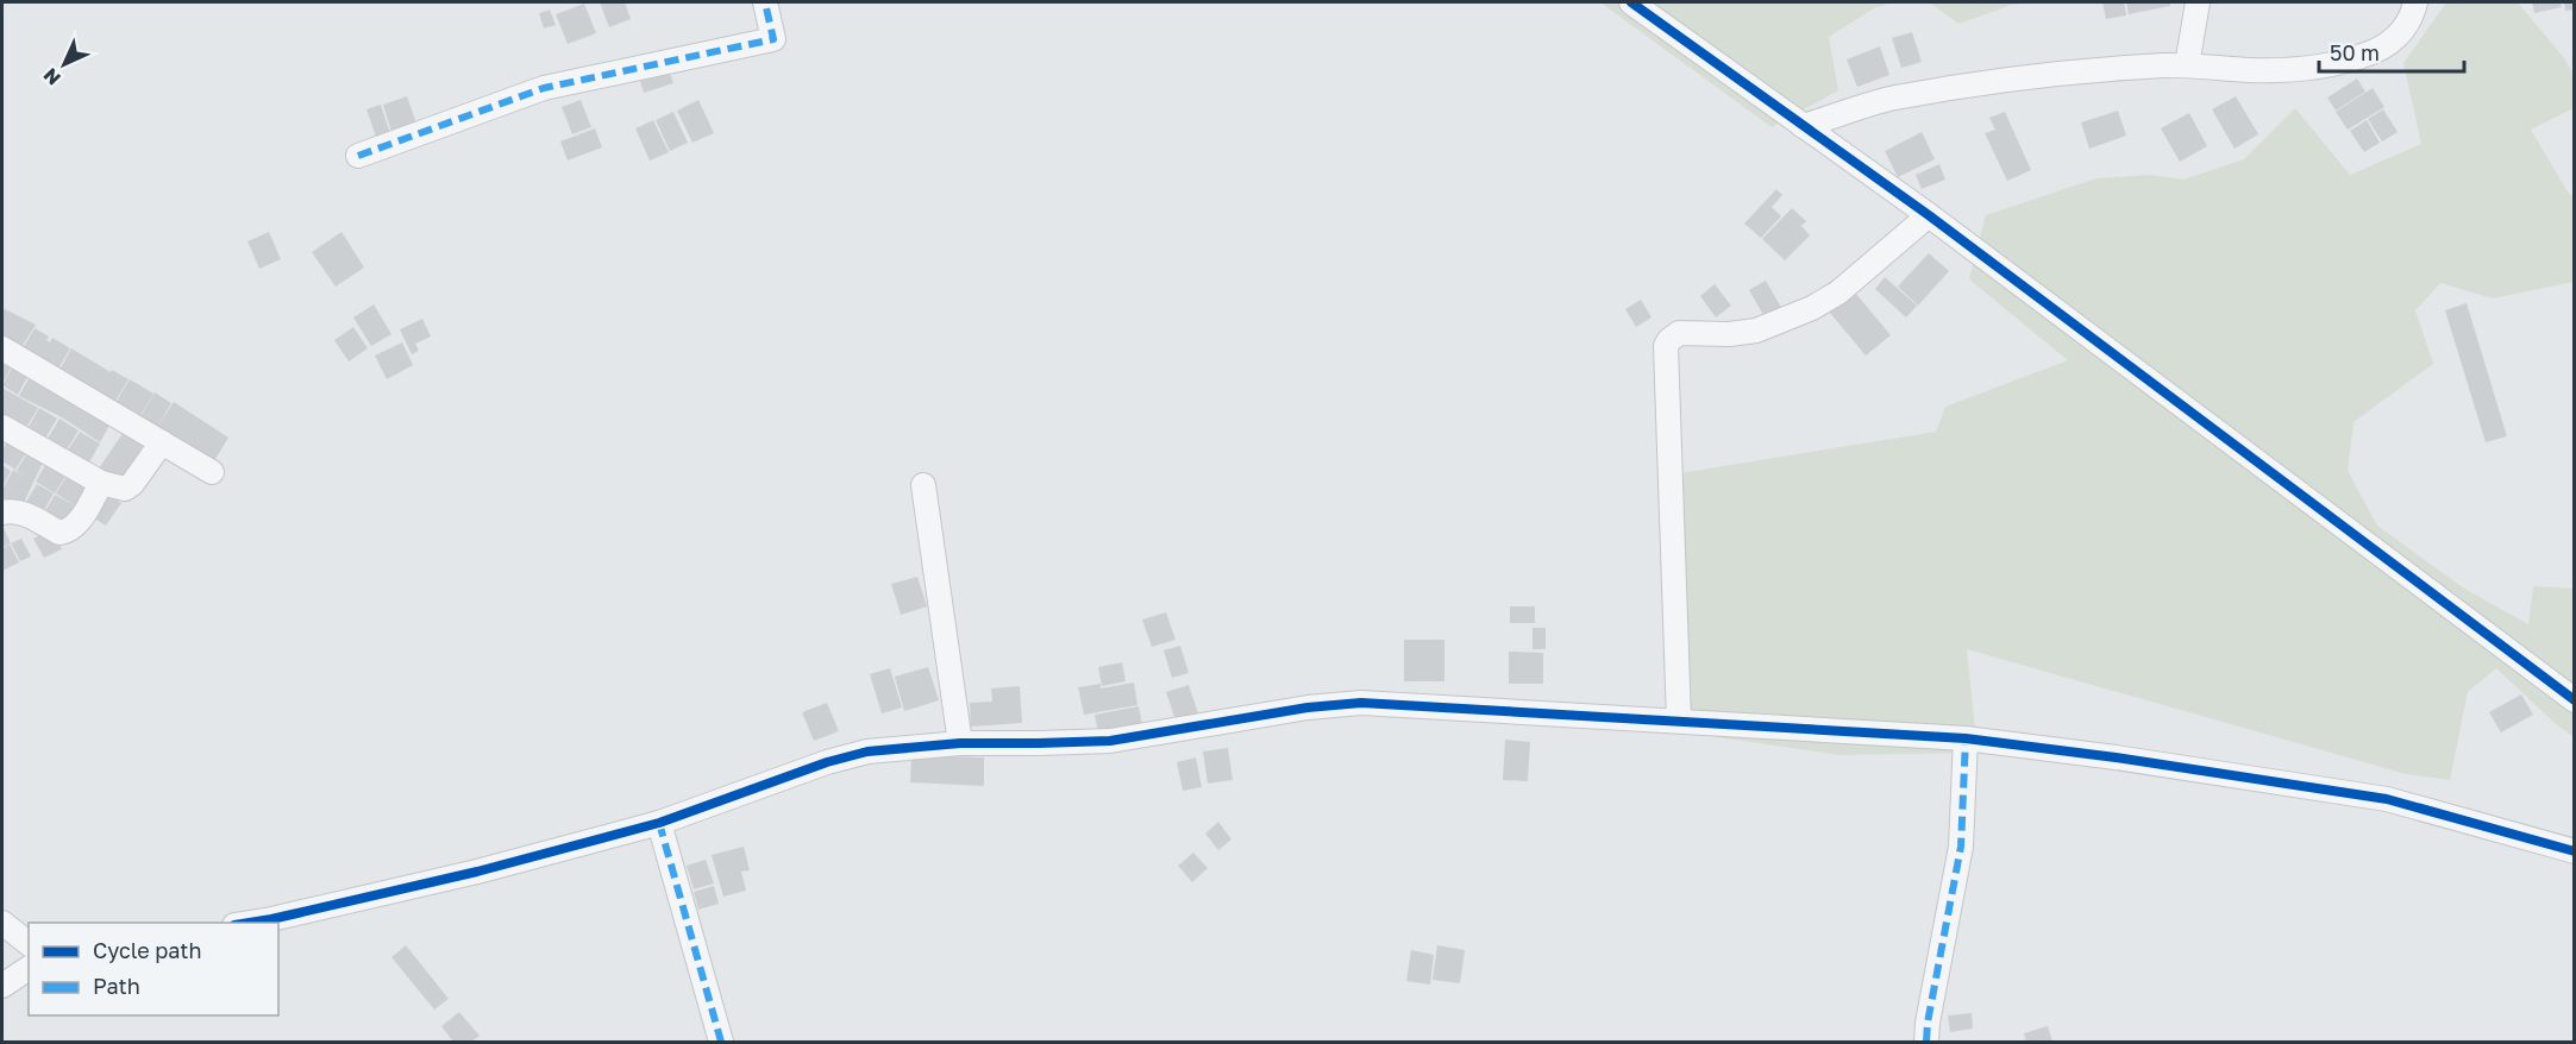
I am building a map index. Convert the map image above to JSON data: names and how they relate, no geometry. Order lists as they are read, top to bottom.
{
  "legend": ["Cycle path", "Path"],
  "scale_bar": "50 m",
  "north": "bottom left"
}
